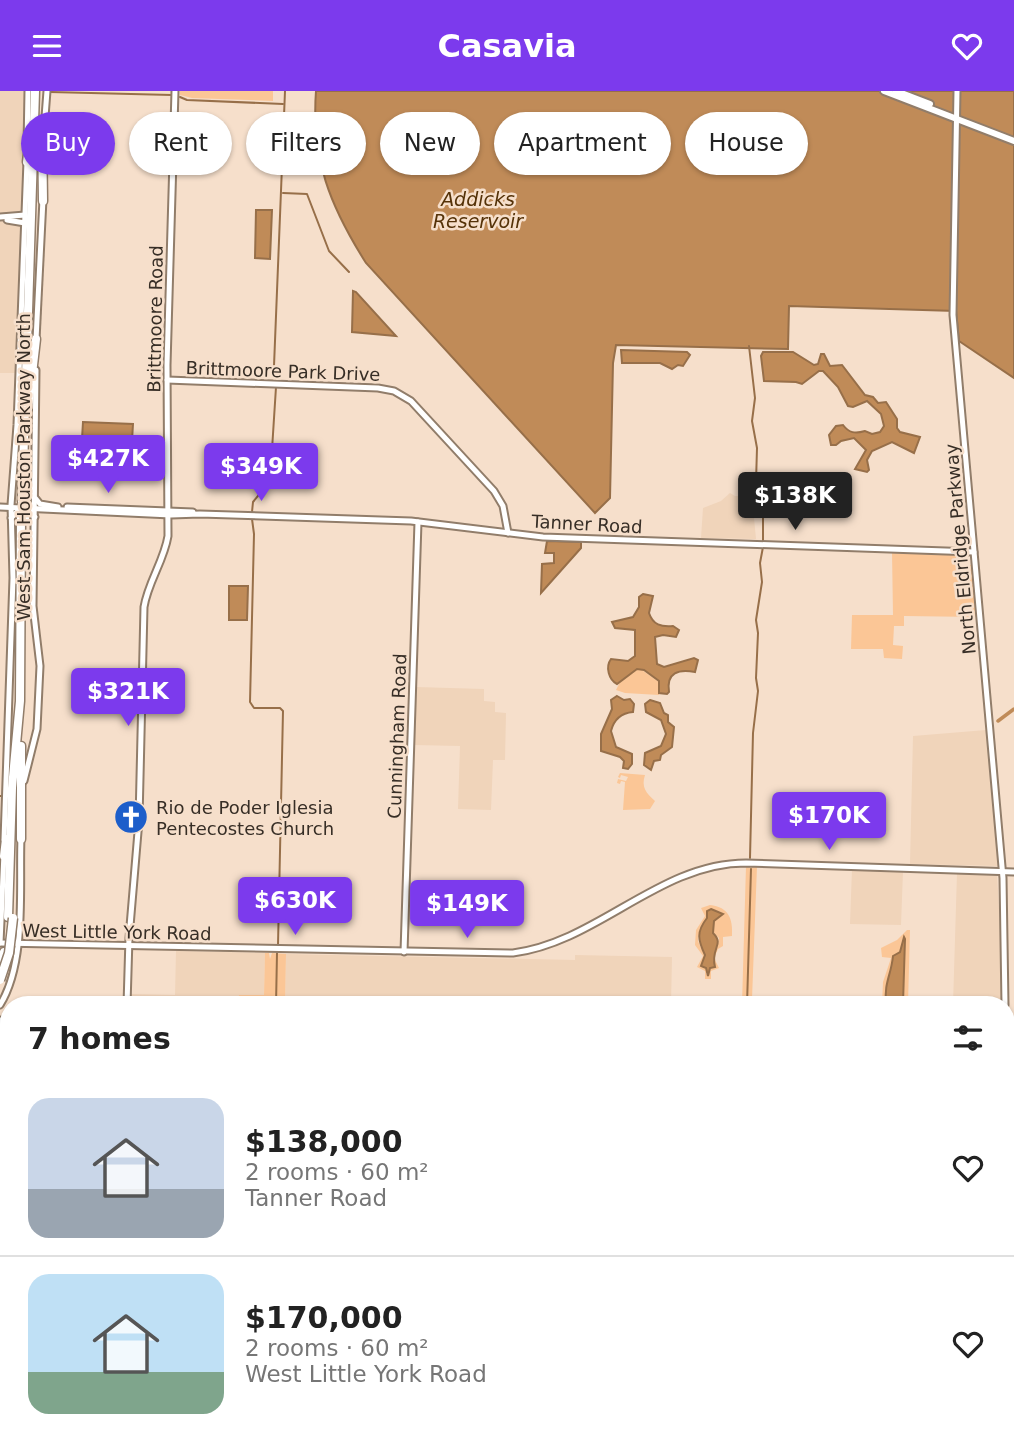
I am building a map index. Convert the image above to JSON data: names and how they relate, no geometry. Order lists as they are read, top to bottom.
{
  "streets": {
    "main road": [
      "Brittmoore Road",
      "Brittmoore Park Drive",
      "West Sam Houston Parkway North",
      "Tanner Road",
      "North Eldridge Parkway",
      "Cunningham Road",
      "West Little York Road"
    ]
  },
  "crossings": [
    ["Brittmoore Road", "Brittmoore Park Drive"],
    ["Brittmoore Road", "Tanner Road"],
    ["Brittmoore Road", "West Little York Road"],
    ["Brittmoore Park Drive", "Tanner Road"],
    ["West Sam Houston Parkway North", "Tanner Road"],
    ["West Sam Houston Parkway North", "West Little York Road"],
    ["Tanner Road", "North Eldridge Parkway"],
    ["Tanner Road", "Cunningham Road"],
    ["North Eldridge Parkway", "West Little York Road"],
    ["Cunningham Road", "West Little York Road"]
  ],
  "water": ["Addicks Reservoir"],
  "places": {
    "church": ["Rio de Poder Iglesia Pentecostes Church"]
  },
  "page": {
    "header": "Casavia",
    "chip": [
      "Buy",
      "Rent",
      "Filters",
      "New",
      "Apartment",
      "House"
    ],
    "price": [
      "$427K",
      "$349K",
      "$138K",
      "$321K",
      "$170K",
      "$630K",
      "$149K"
    ],
    "heading": "7 homes",
    "list": [
      {
        "name": "$138,000",
        "note": "2 rooms · 60 m² · Tanner Road"
      },
      {
        "name": "$170,000",
        "note": "2 rooms · 60 m² · West Little York Road"
      }
    ]
  }
}
